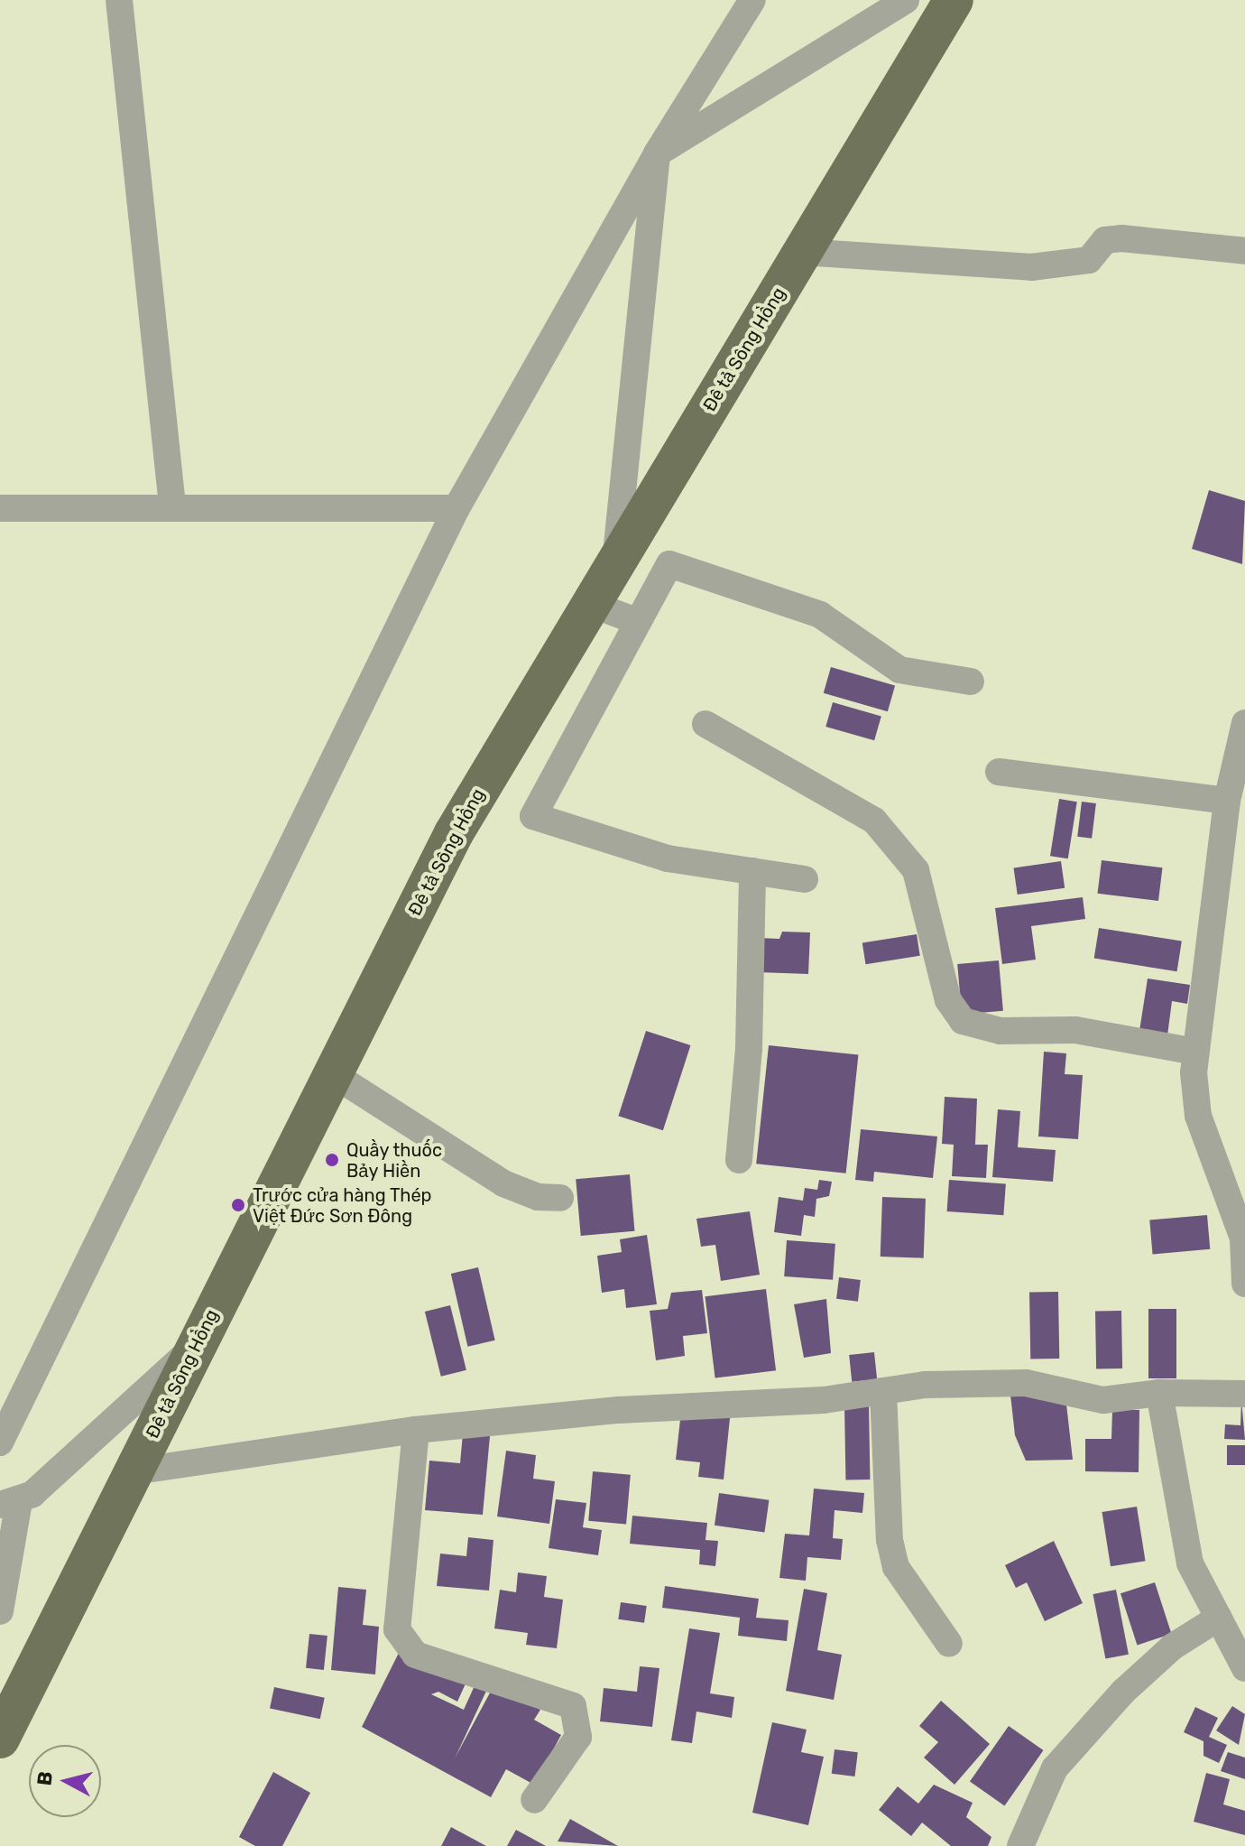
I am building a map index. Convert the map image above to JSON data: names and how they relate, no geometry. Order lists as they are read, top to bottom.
{
  "streets": {
    "main road": ["Đê tả Sông Hồng"]
  },
  "places": ["Quầy thuốc Bảy Hiền", "Trước cửa hàng Thép Việt Đức Sơn Đông"],
  "north": "left"
}
